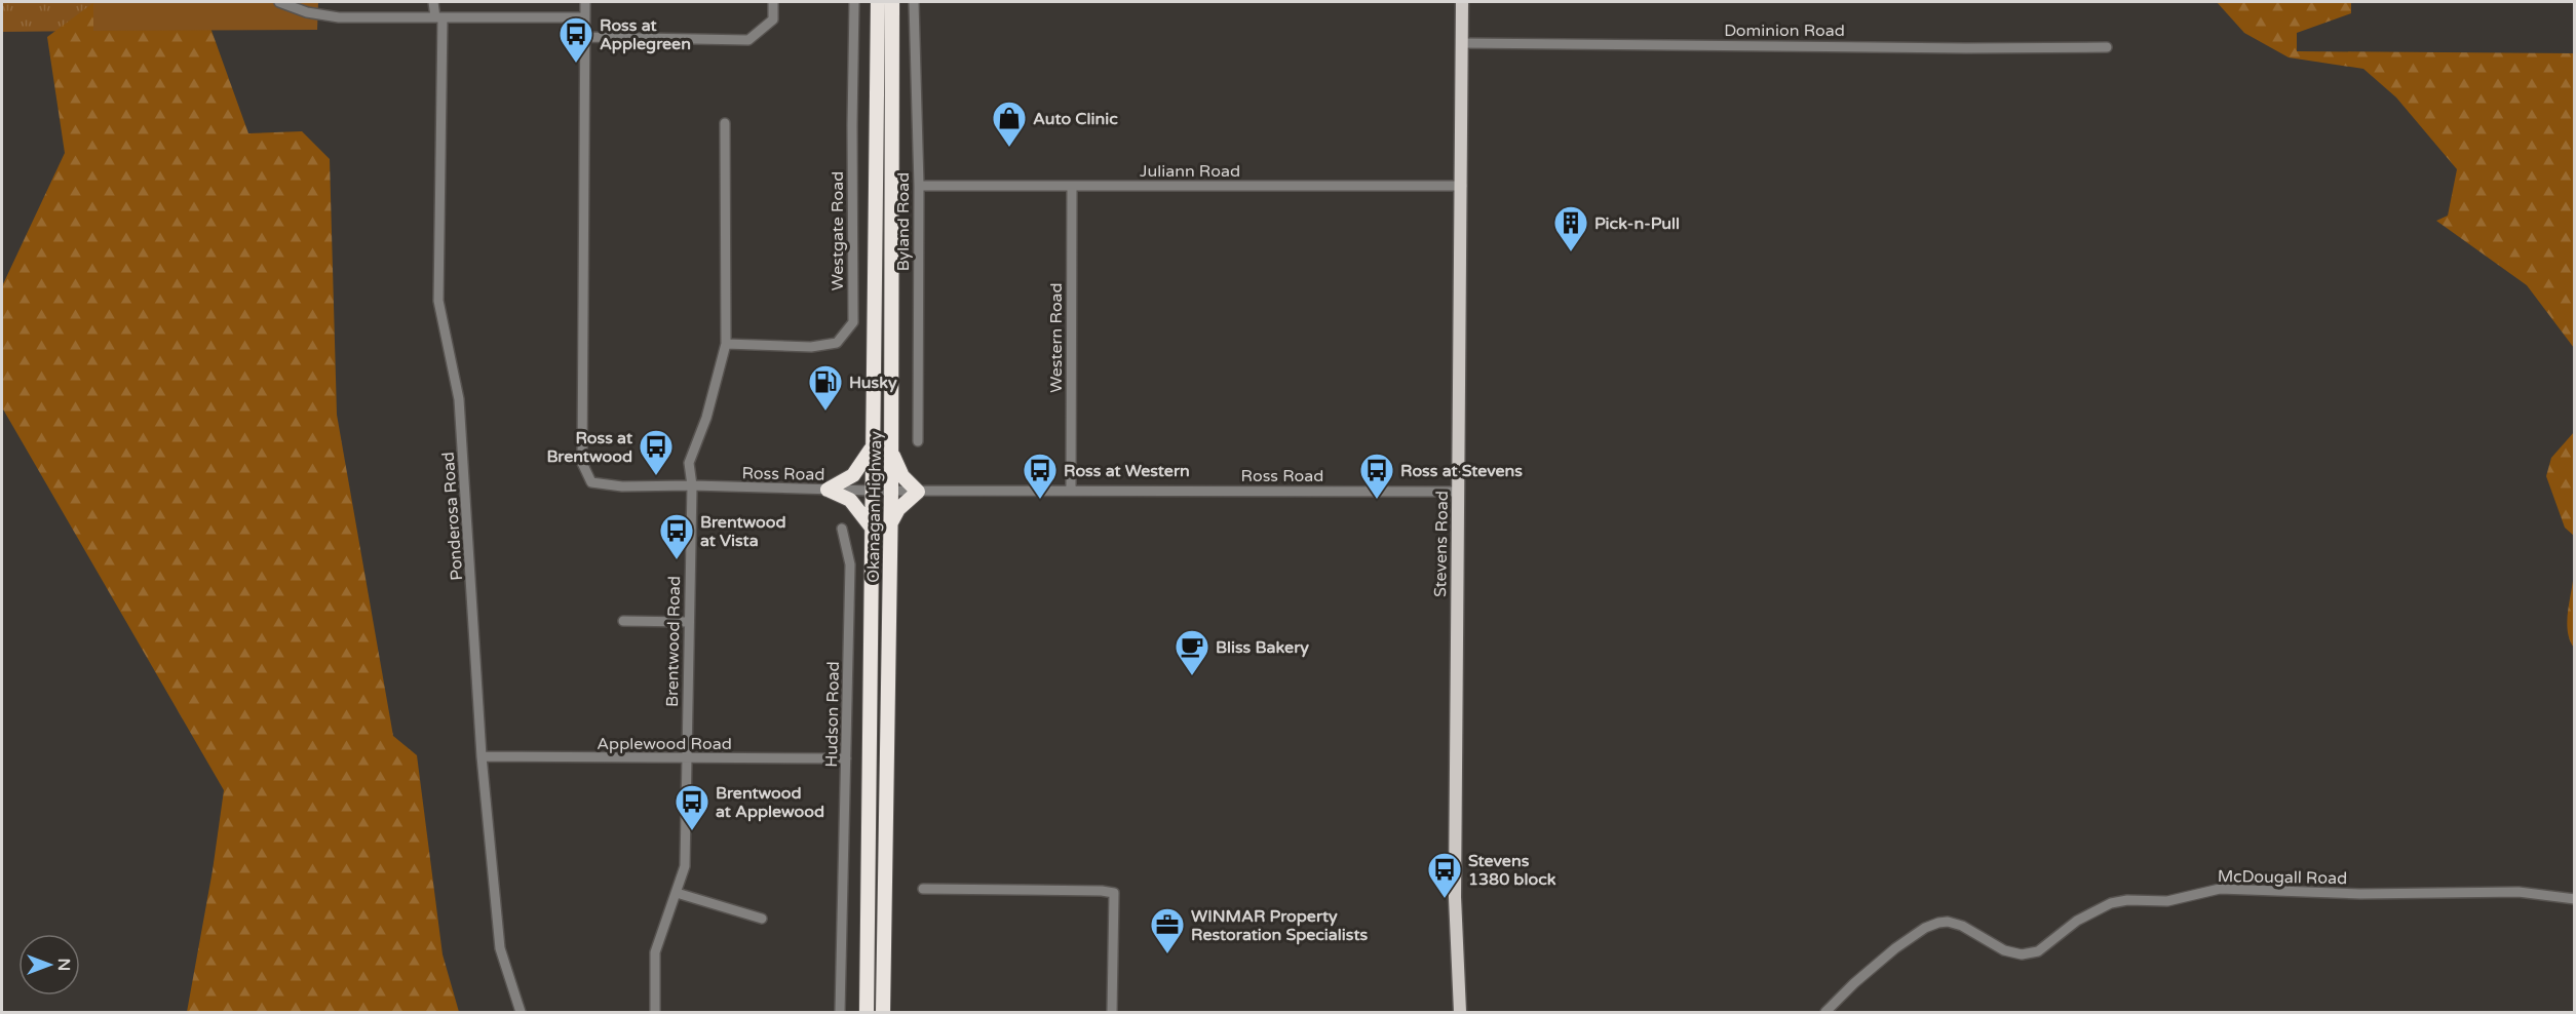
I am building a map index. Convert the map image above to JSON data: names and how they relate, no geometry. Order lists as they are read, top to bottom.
{
  "streets": {
    "highway": ["Okanagan Highway"],
    "main road": ["Stevens Road"],
    "street": [
      "Dominion Road",
      "Juliann Road",
      "Byland Road",
      "Westgate Road",
      "Western Road",
      "Ross Road",
      "Ponderosa Road",
      "Brentwood Road",
      "Hudson Road",
      "Applewood Road",
      "McDougall Road"
    ]
  },
  "crossings": [
    ["Dominion Road", "Stevens Road"],
    ["Juliann Road", "Byland Road"],
    ["Juliann Road", "Western Road"],
    ["Juliann Road", "Stevens Road"],
    ["Westgate Road", "Brentwood Road"],
    ["Western Road", "Ross Road"],
    ["Ross Road", "Okanagan Highway"],
    ["Ross Road", "Stevens Road"],
    ["Ross Road", "Brentwood Road"],
    ["Ponderosa Road", "Applewood Road"],
    ["Brentwood Road", "Applewood Road"],
    ["Hudson Road", "Applewood Road"]
  ],
  "places": {
    "bus stop": [
      "Ross at Applegreen",
      "Ross at Brentwood",
      "Ross at Western",
      "Ross at Stevens",
      "Brentwood at Vista",
      "Brentwood at Applewood",
      "Stevens 1380 block"
    ],
    "shop": ["Auto Clinic"],
    "building": ["Pick-n-Pull"],
    "fuel station": ["Husky"],
    "cafe": ["Bliss Bakery"],
    "office": ["WINMAR Property Restoration Specialists"]
  },
  "north": "right"
}
